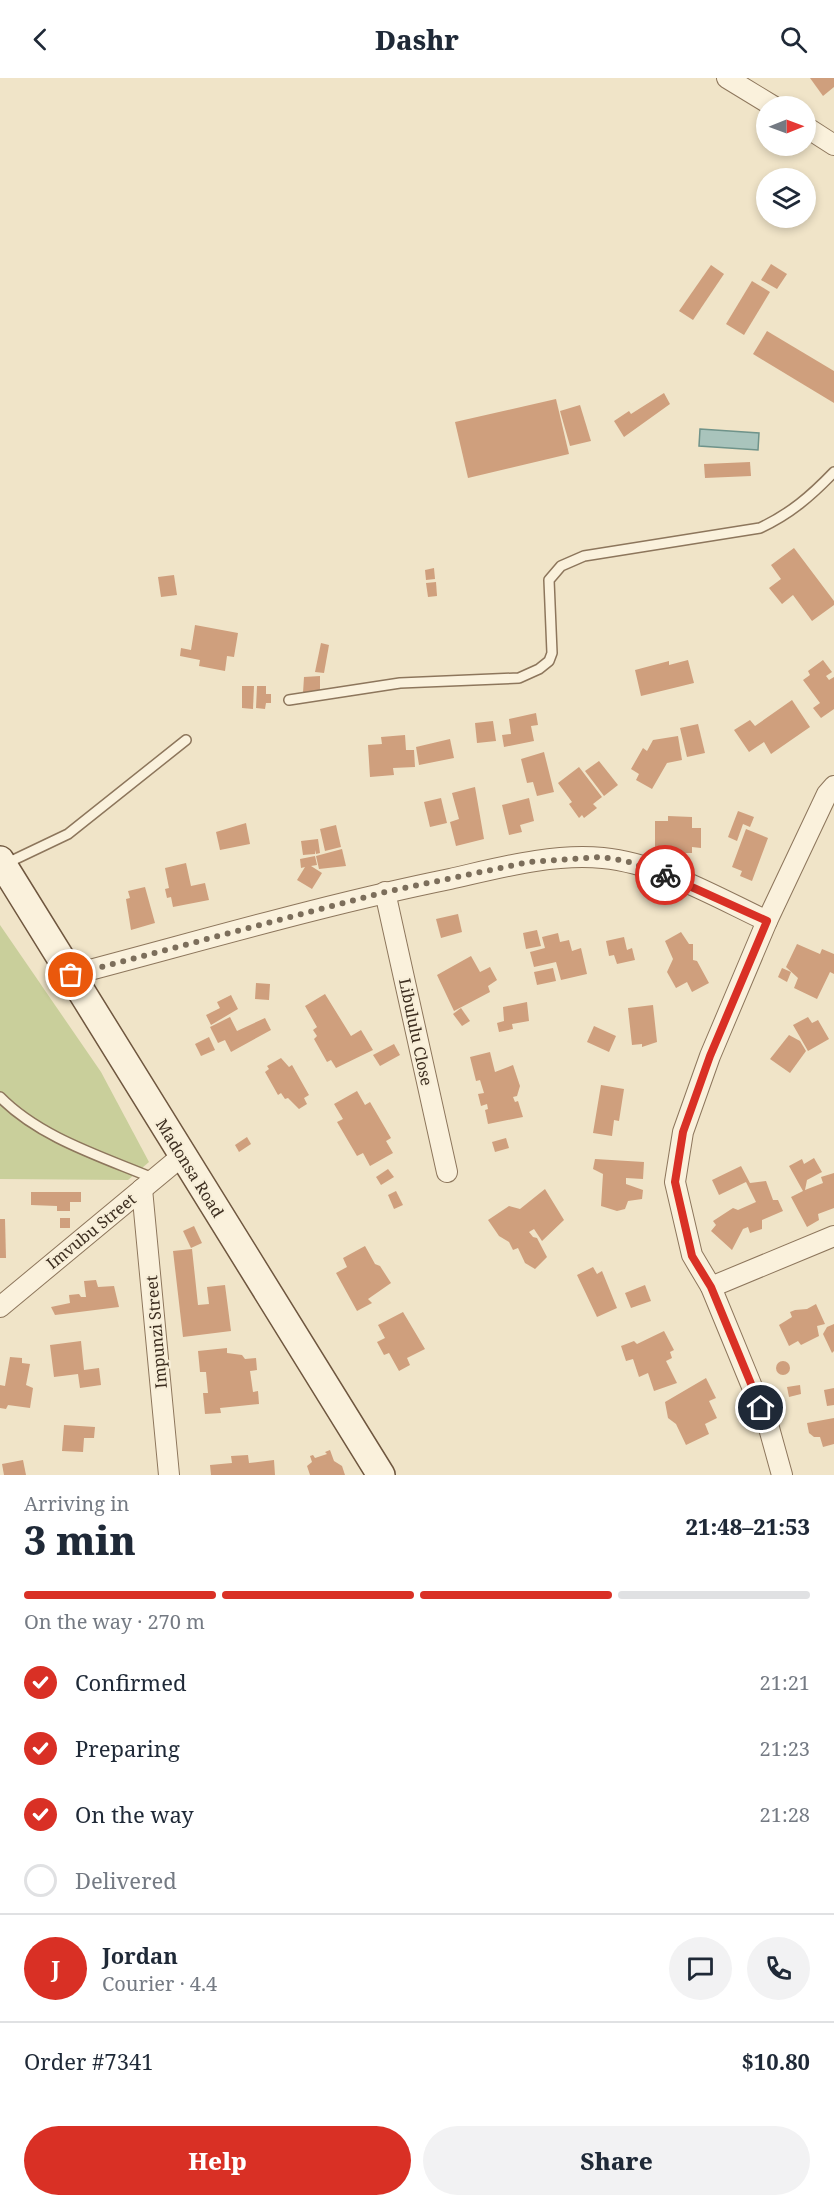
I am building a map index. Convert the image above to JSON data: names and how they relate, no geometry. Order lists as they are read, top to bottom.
{
  "streets": {
    "street": [
      "Libululu Close",
      "Madonsa Road",
      "Imvubu Street",
      "Impunzi Street"
    ]
  },
  "crossings": [
    ["Madonsa Road", "Imvubu Street"],
    ["Imvubu Street", "Impunzi Street"]
  ],
  "north": "right",
  "page": {
    "header": "Dashr",
    "heading": ["3 min", "Arriving in", "21:48–21:53"],
    "panel": [
      "Jordan",
      "Courier · 4.4",
      "Order #7341",
      "$10.80"
    ],
    "bar": "On the way · 270 m",
    "list": [
      ["Confirmed", "21:21"],
      ["Preparing", "21:23"],
      ["On the way", "21:28"],
      "Delivered"
    ],
    "round": "J",
    "buttons": ["Help", "Share"]
  }
}
